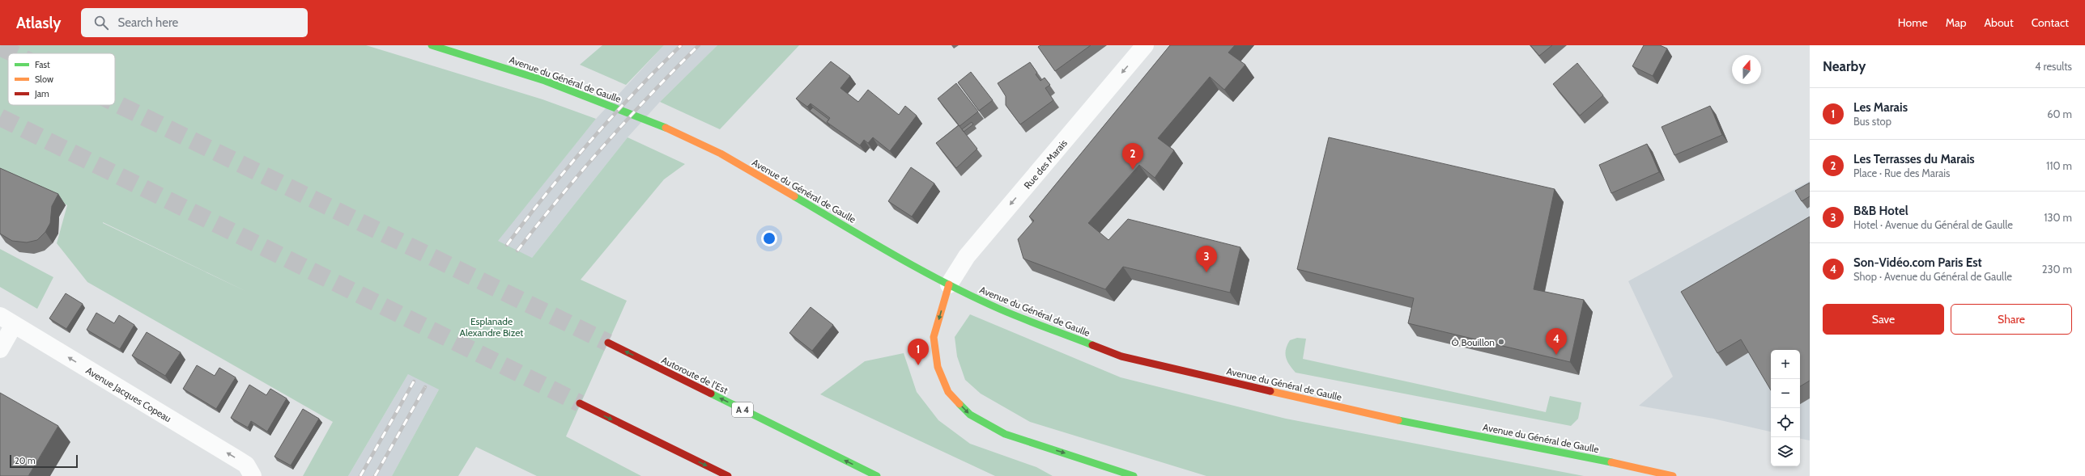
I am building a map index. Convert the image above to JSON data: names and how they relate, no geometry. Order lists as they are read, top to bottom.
{
  "streets": {
    "main road": ["Avenue du Général de Gaulle", "Autoroute de l’Est", "A 4"],
    "street": ["Rue des Marais", "Avenue Jacques Copeau"]
  },
  "crossings": [
    ["Avenue du Général de Gaulle", "Rue des Marais"]
  ],
  "one_way": ["Rue des Marais", "Autoroute de l’Est", "Avenue Jacques Copeau"],
  "parks": ["Esplanade Alexandre Bizet"],
  "places": ["Ô Bouillon"],
  "legend": ["Fast", "Slow", "Jam"],
  "scale_bar": "20 m",
  "north": "top",
  "page": {
    "header": "Atlasly",
    "search": "Search here",
    "nav": [
      "Home",
      "Map",
      "About",
      "Contact"
    ],
    "heading": ["Nearby", "4 results"],
    "list": [
      {
        "mark": "1",
        "name": "Les Marais",
        "note": "Bus stop",
        "value": "60 m"
      },
      {
        "mark": "2",
        "name": "Les Terrasses du Marais",
        "note": "Place · Rue des Marais",
        "value": "110 m"
      },
      {
        "mark": "3",
        "name": "B&B Hotel",
        "note": "Hotel · Avenue du Général de Gaulle",
        "value": "130 m"
      },
      {
        "mark": "4",
        "name": "Son-Vidéo.com Paris Est",
        "note": "Shop · Avenue du Général de Gaulle",
        "value": "230 m"
      }
    ],
    "pins": [
      "2",
      "3",
      "4",
      "1"
    ],
    "buttons": ["Save", "Share"],
    "map_buttons": ["+", "−"],
    "scale": "20 m"
  }
}
